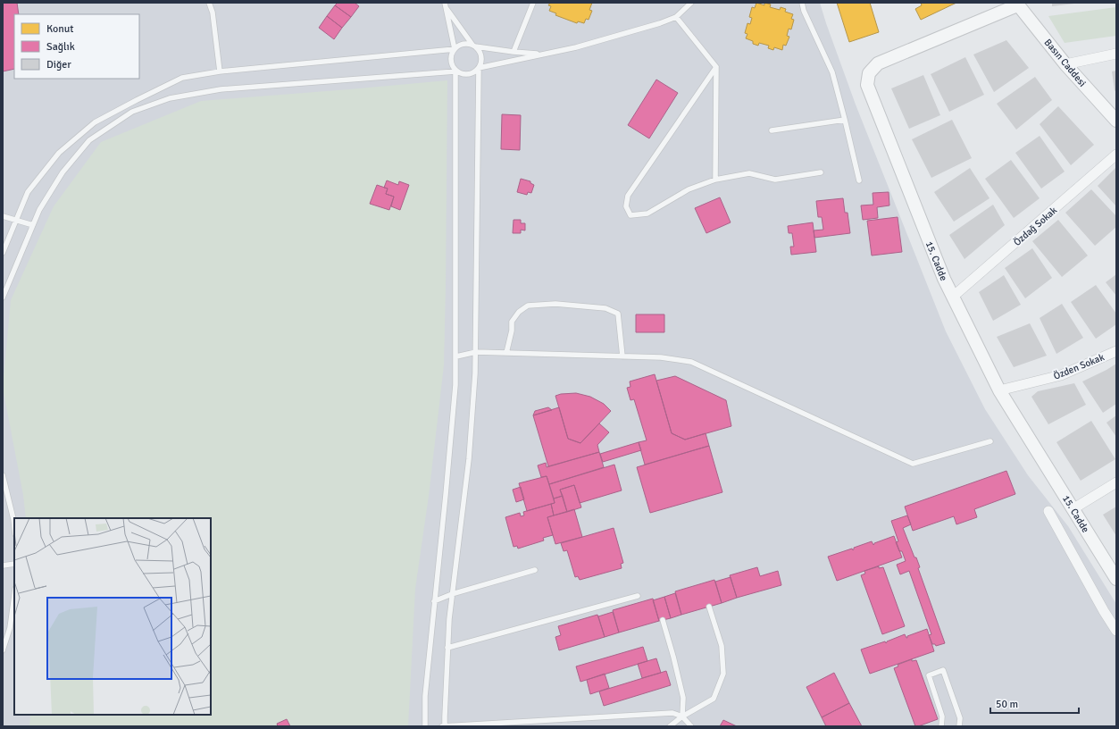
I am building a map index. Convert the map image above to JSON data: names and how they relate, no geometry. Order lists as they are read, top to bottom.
{
  "streets": {
    "street": [
      "Basın Caddesi",
      "Özdağ Sokak",
      "15. Cadde",
      "Özden Sokak"
    ]
  },
  "crossings": [
    ["Basın Caddesi", "15. Cadde"],
    ["Özdağ Sokak", "15. Cadde"],
    ["15. Cadde", "Özden Sokak"]
  ],
  "legend": ["Konut", "Sağlık", "Diğer"],
  "scale_bar": "50 m"
}
